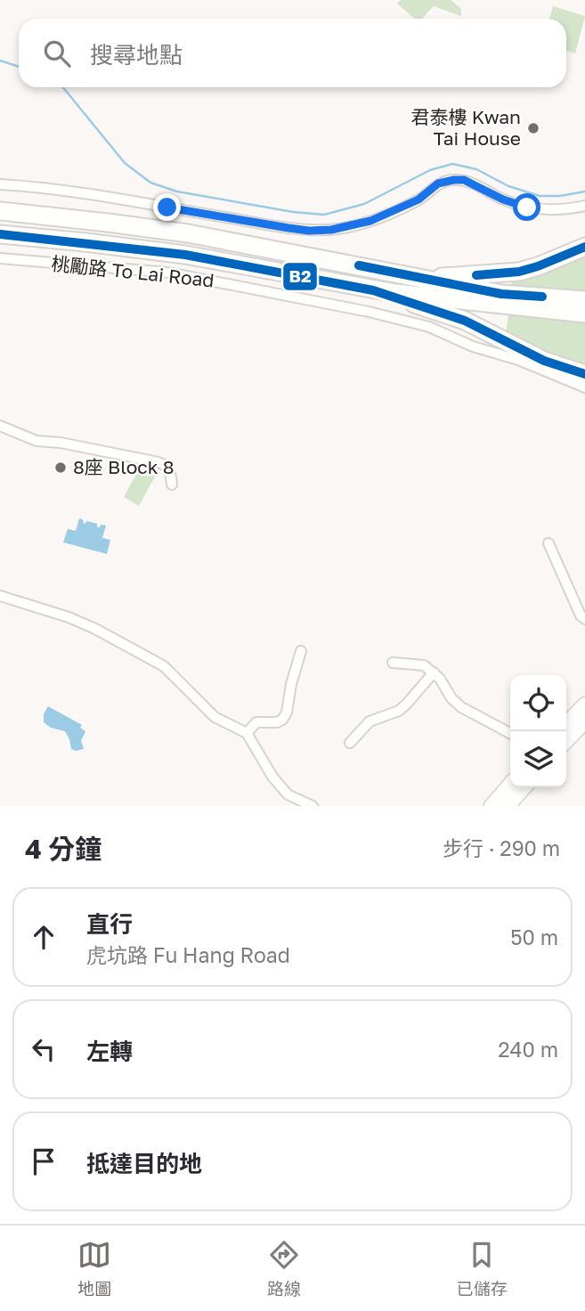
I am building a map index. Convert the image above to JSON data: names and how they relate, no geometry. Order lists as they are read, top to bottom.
{
  "streets": {
    "street": ["桃勵路 To Lai Road"]
  },
  "places": ["君泰樓 Kwan Tai House", "8座 Block 8"],
  "lines": ["transit line B2"],
  "page": {
    "search": "搜尋地點",
    "heading": ["4 分鐘", "步行 · 290 m"],
    "list": [
      ["直行", "虎坑路 Fu Hang Road", "50 m"],
      ["左轉", "240 m"],
      "抵達目的地"
    ],
    "nav": ["地圖", "路線", "已儲存"]
  }
}
